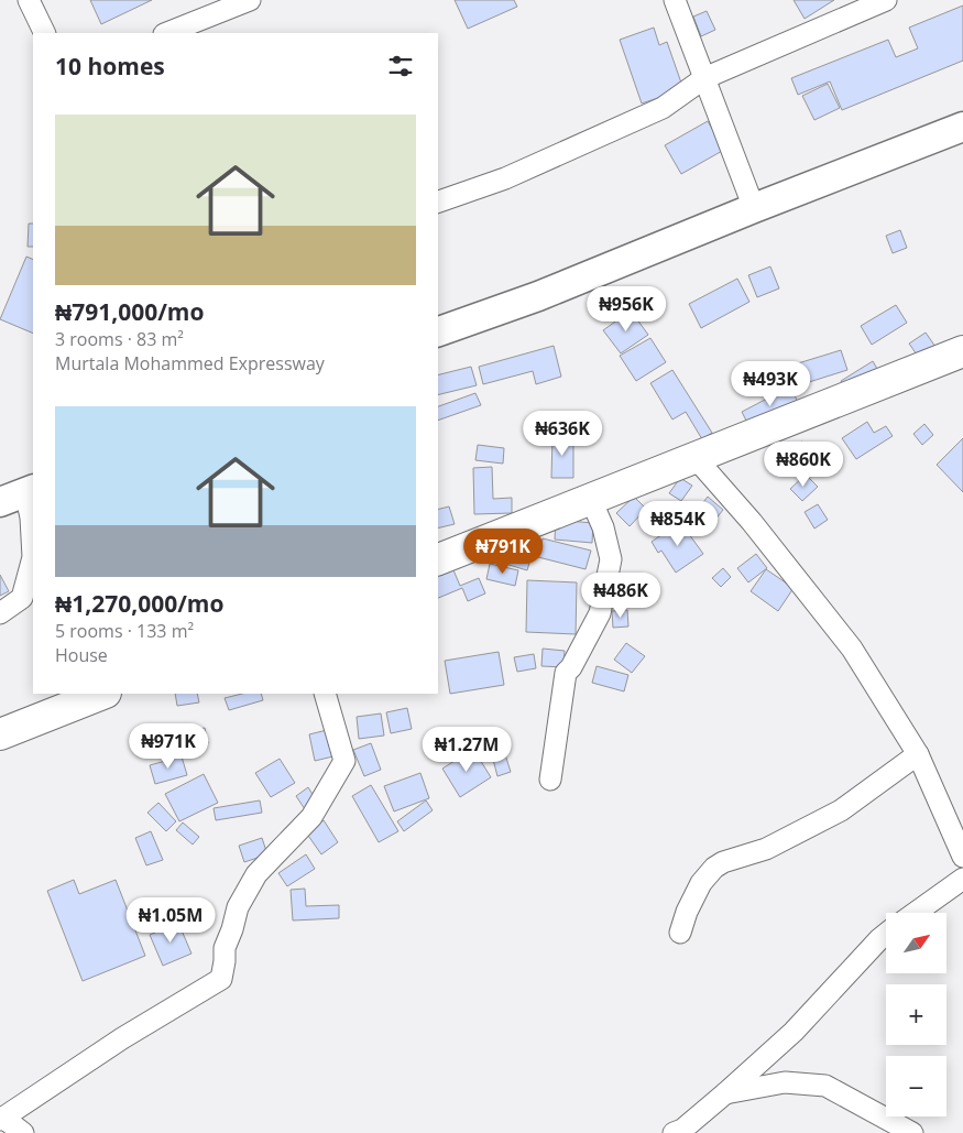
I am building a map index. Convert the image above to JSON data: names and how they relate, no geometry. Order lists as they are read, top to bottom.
{
  "north": "top right",
  "page": {
    "heading": "10 homes",
    "list": [
      {
        "name": "₦791,000/mo",
        "note": "3 rooms · 83 m² · Murtala Mohammed Expressway"
      },
      {
        "name": "₦1,270,000/mo",
        "note": "5 rooms · 133 m² · House"
      }
    ],
    "price": [
      "₦956K",
      "₦493K",
      "₦636K",
      "₦860K",
      "₦854K",
      "₦791K",
      "₦486K",
      "₦971K",
      "₦1.27M",
      "₦1.05M"
    ],
    "map_buttons": ["+", "−"]
  }
}
